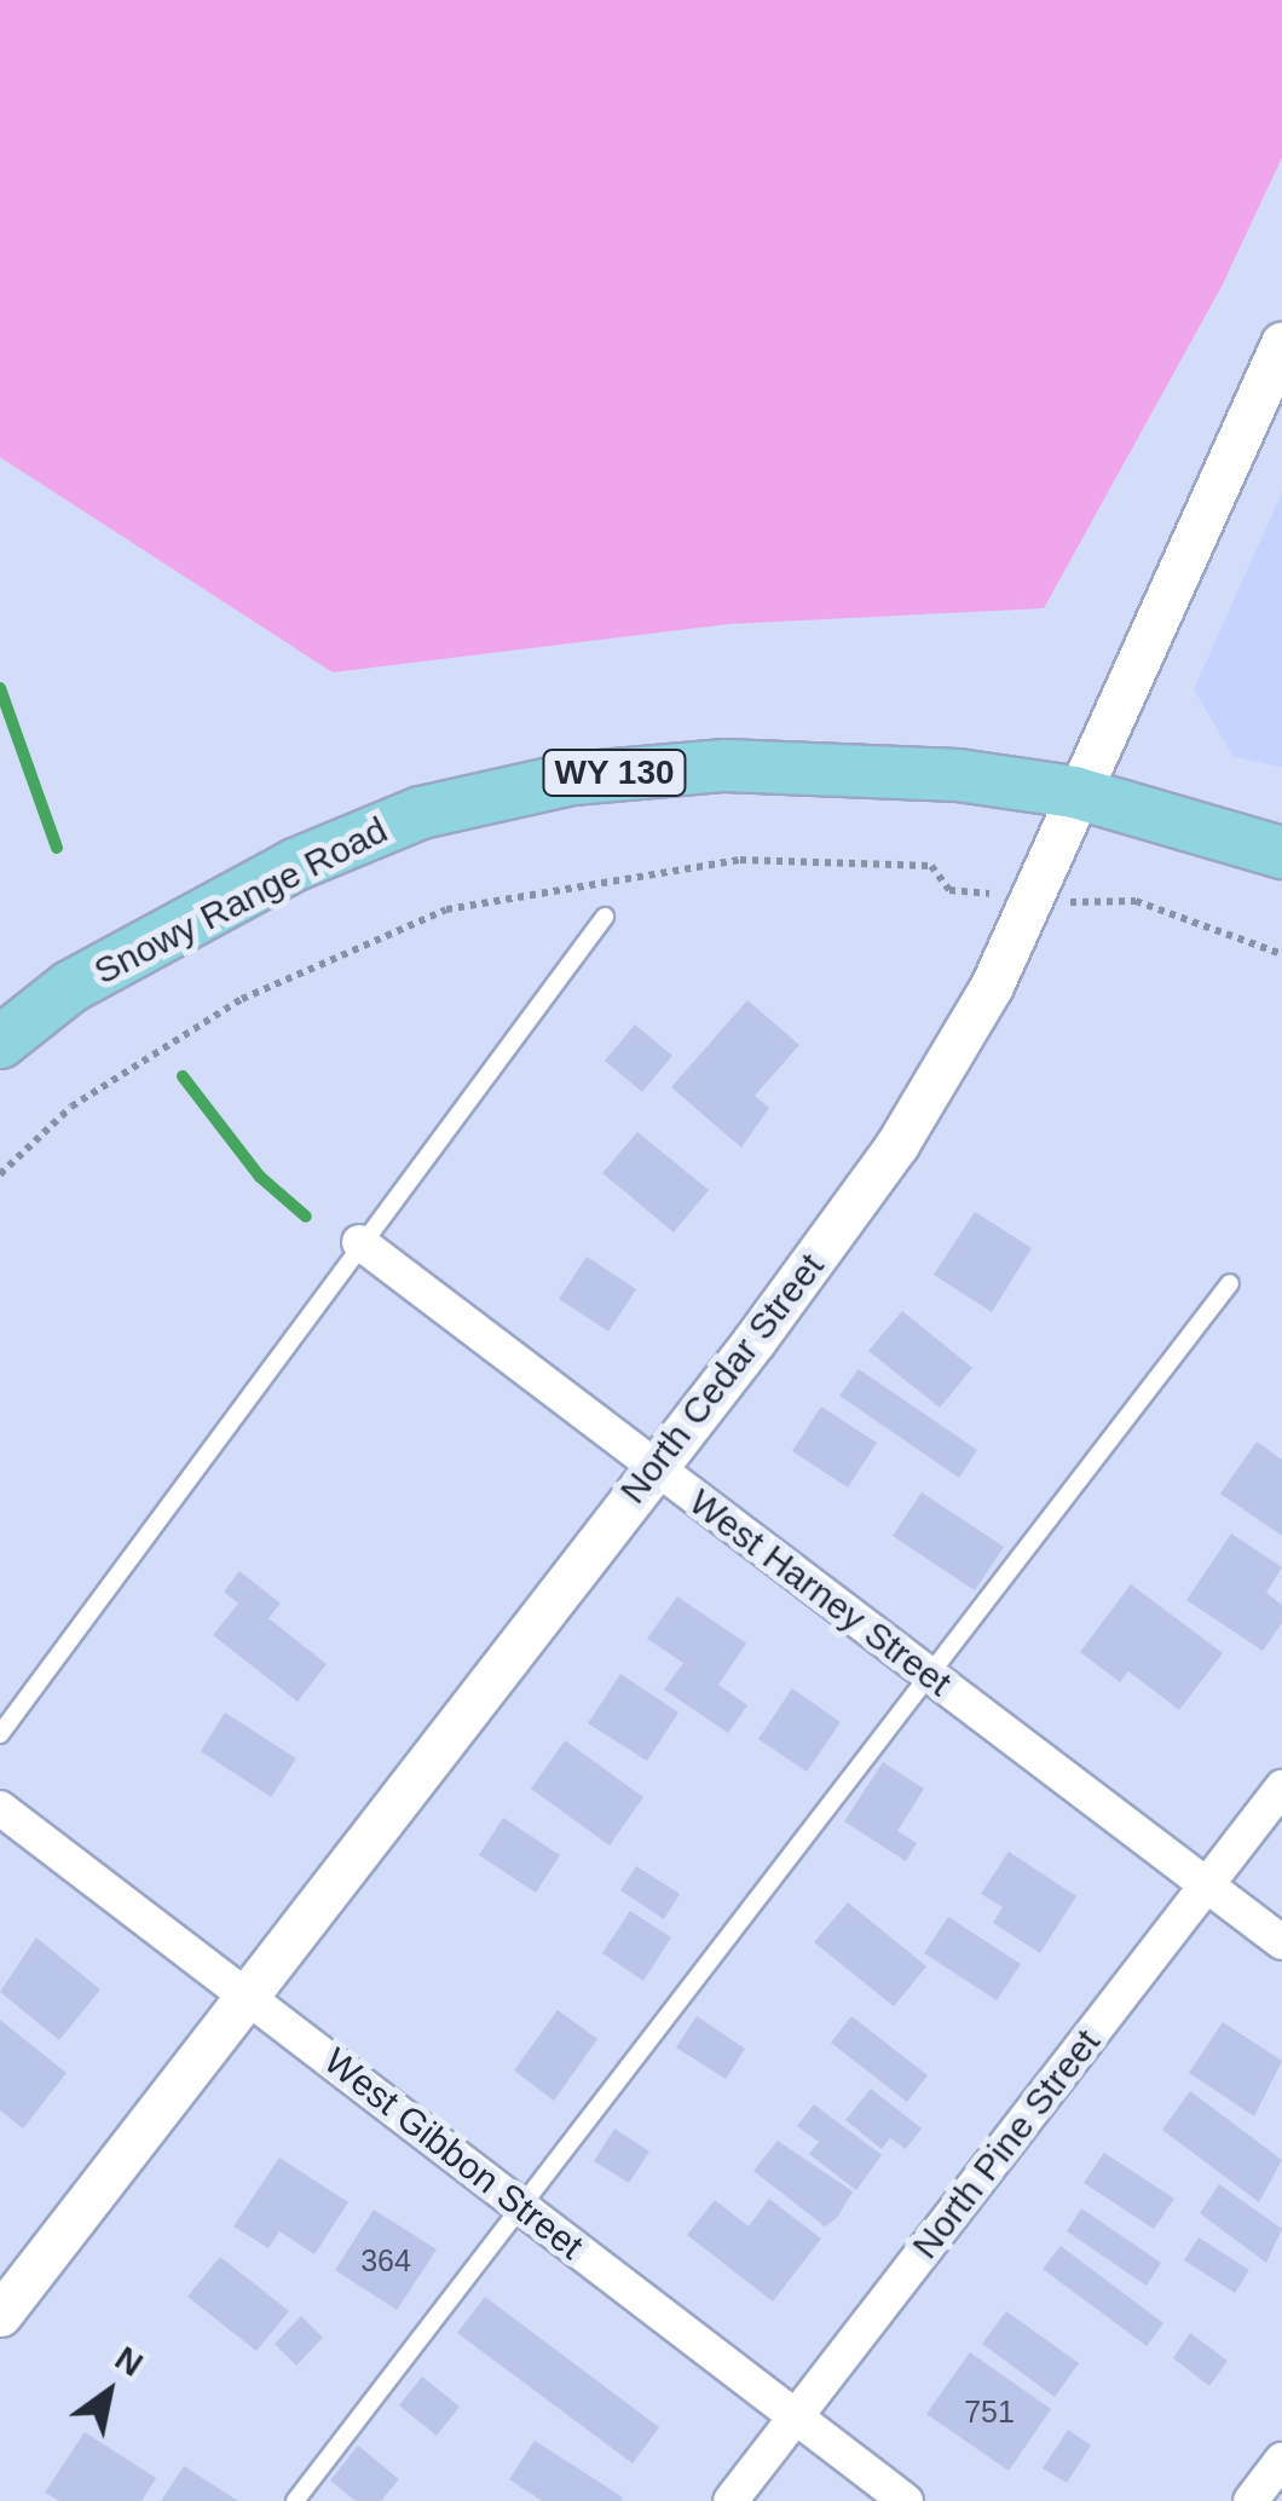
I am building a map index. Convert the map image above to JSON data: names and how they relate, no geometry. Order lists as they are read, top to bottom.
{
  "streets": {
    "main road": ["WY 130", "Snowy Range Road"],
    "street": [
      "North Cedar Street",
      "West Harney Street",
      "North Pine Street",
      "West Gibbon Street"
    ]
  },
  "crossings": [
    ["Snowy Range Road", "North Cedar Street"],
    ["North Cedar Street", "West Harney Street"],
    ["North Cedar Street", "West Gibbon Street"],
    ["West Harney Street", "North Pine Street"],
    ["North Pine Street", "West Gibbon Street"]
  ],
  "house_numbers": ["364", "751"],
  "north": "top right"
}
